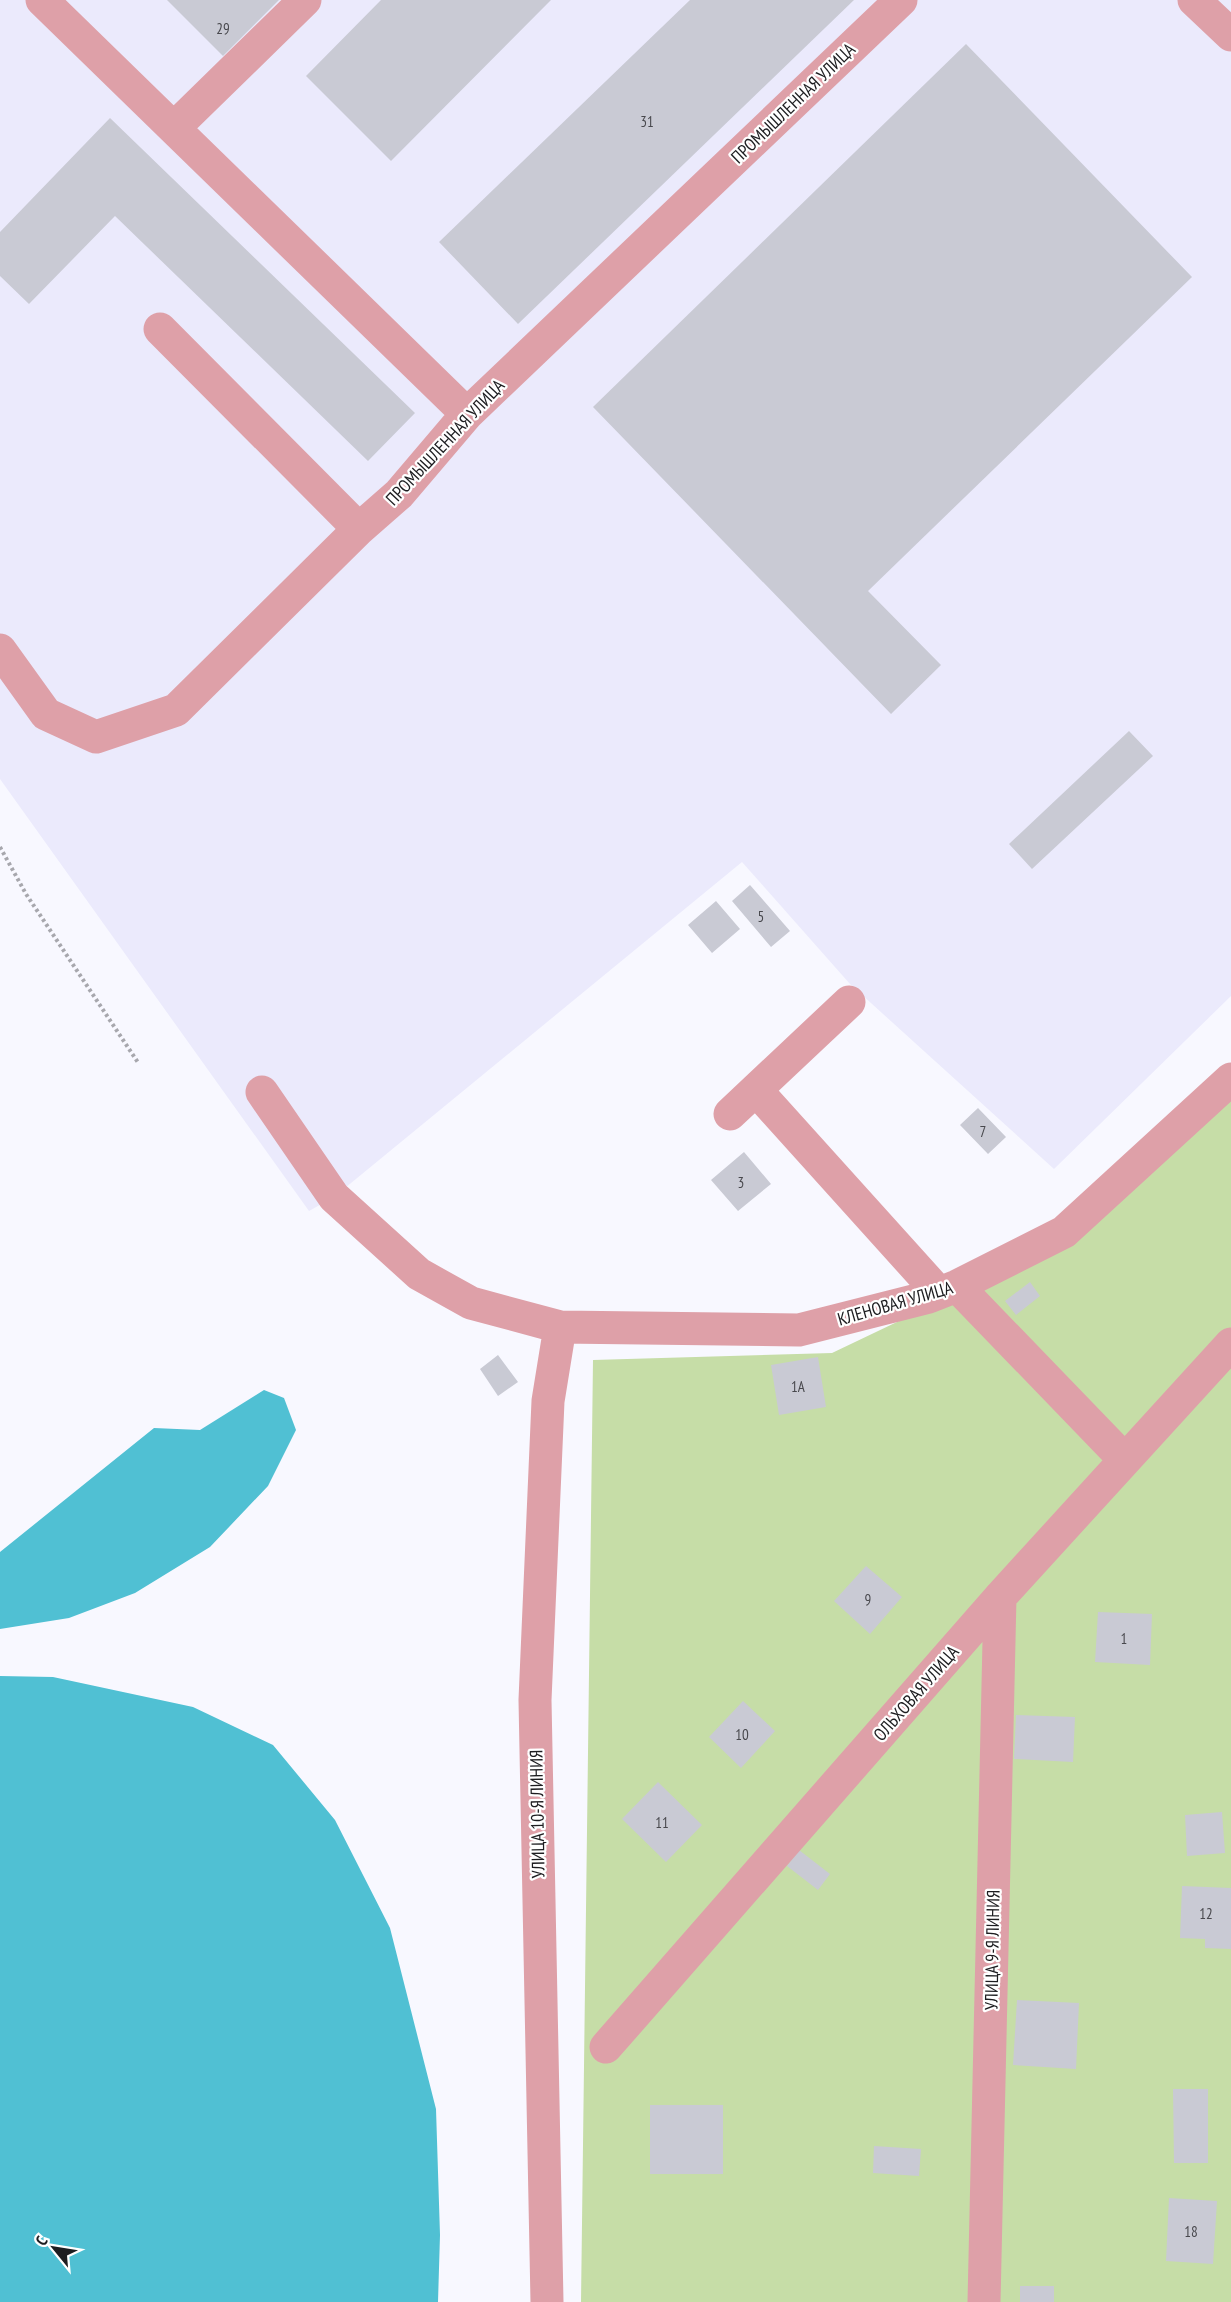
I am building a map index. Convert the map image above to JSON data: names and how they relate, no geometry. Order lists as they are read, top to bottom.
{
  "streets": {
    "street": [
      "ПРОМЫШЛЕННАЯ УЛИЦА",
      "КЛЕНОВАЯ УЛИЦА",
      "ОЛЬХОВАЯ УЛИЦА",
      "УЛИЦА 10-Я ЛИНИЯ",
      "УЛИЦА 9-Я ЛИНИЯ"
    ]
  },
  "crossings": [
    ["КЛЕНОВАЯ УЛИЦА", "УЛИЦА 10-Я ЛИНИЯ"],
    ["ОЛЬХОВАЯ УЛИЦА", "УЛИЦА 9-Я ЛИНИЯ"]
  ],
  "house_numbers": [
    "29",
    "31",
    "5",
    "7",
    "3",
    "1А",
    "9",
    "1",
    "10",
    "11",
    "12",
    "18"
  ],
  "north": "top left"
}
